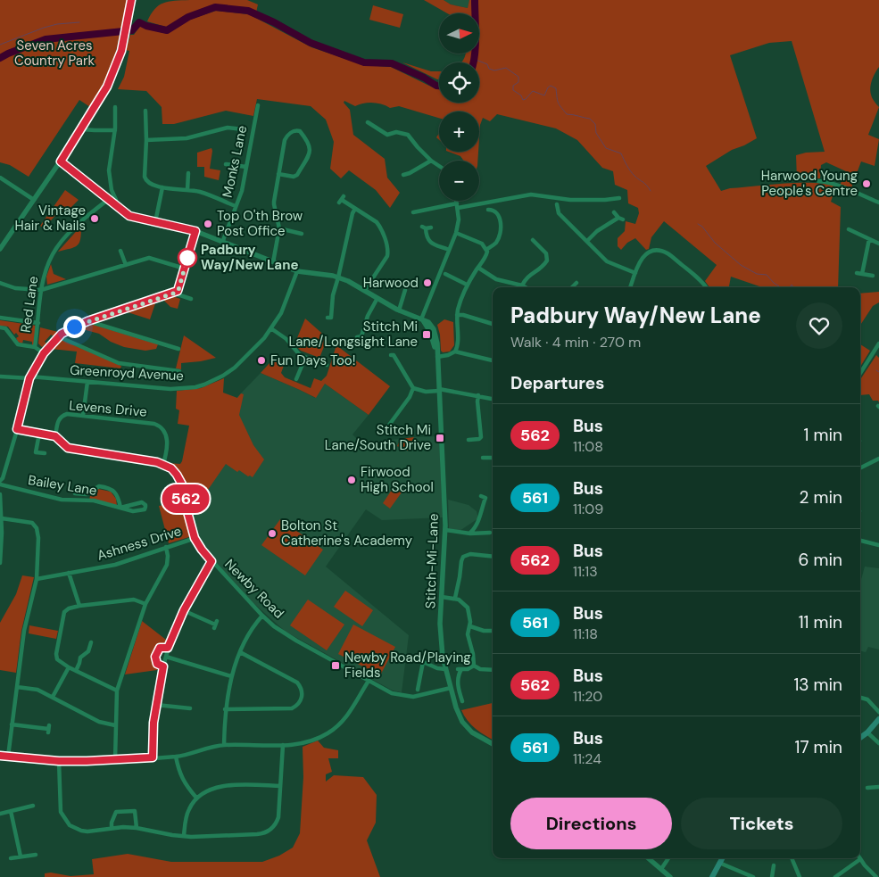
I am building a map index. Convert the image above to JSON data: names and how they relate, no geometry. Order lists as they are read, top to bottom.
{
  "streets": {
    "street": [
      "Monks Lane",
      "Red Lane",
      "Greenroyd Avenue",
      "Levens Drive",
      "Bailey Lane",
      "Ashness Drive",
      "Stitch-Mi-Lane",
      "Newby Road"
    ]
  },
  "crossings": [
    ["Levens Drive", "Newby Road"],
    ["Ashness Drive", "Newby Road"],
    ["Stitch-Mi-Lane", "Newby Road"]
  ],
  "parks": ["Seven Acres Country Park"],
  "places": {
    "other": [
      "Harwood Young People's Centre",
      "Vintage Hair & Nails",
      "Top O'th Brow Post Office",
      "Padbury Way/New Lane",
      "Harwood",
      "Fun Days Too!",
      "Firwood High School",
      "Bolton St Catherine's Academy"
    ],
    "transit": ["Stitch Mi Lane/Longsight Lane", "Stitch Mi Lane/South Drive", "Newby Road/Playing Fields"]
  },
  "lines": ["bus line 562"],
  "north": "right",
  "page": {
    "on_map": "562",
    "map_buttons": ["+", "−"],
    "heading": [
      ["Padbury Way/New Lane", "Walk · 4 min · 270 m"],
      "Departures"
    ],
    "list": [
      {
        "mark": "562",
        "name": "Bus",
        "note": "11:08",
        "value": "1 min"
      },
      {
        "mark": "561",
        "name": "Bus",
        "note": "11:09",
        "value": "2 min"
      },
      {
        "mark": "562",
        "name": "Bus",
        "note": "11:13",
        "value": "6 min"
      },
      {
        "mark": "561",
        "name": "Bus",
        "note": "11:18",
        "value": "11 min"
      },
      {
        "mark": "562",
        "name": "Bus",
        "note": "11:20",
        "value": "13 min"
      },
      {
        "mark": "561",
        "name": "Bus",
        "note": "11:24",
        "value": "17 min"
      }
    ],
    "buttons": ["Directions", "Tickets"]
  }
}
